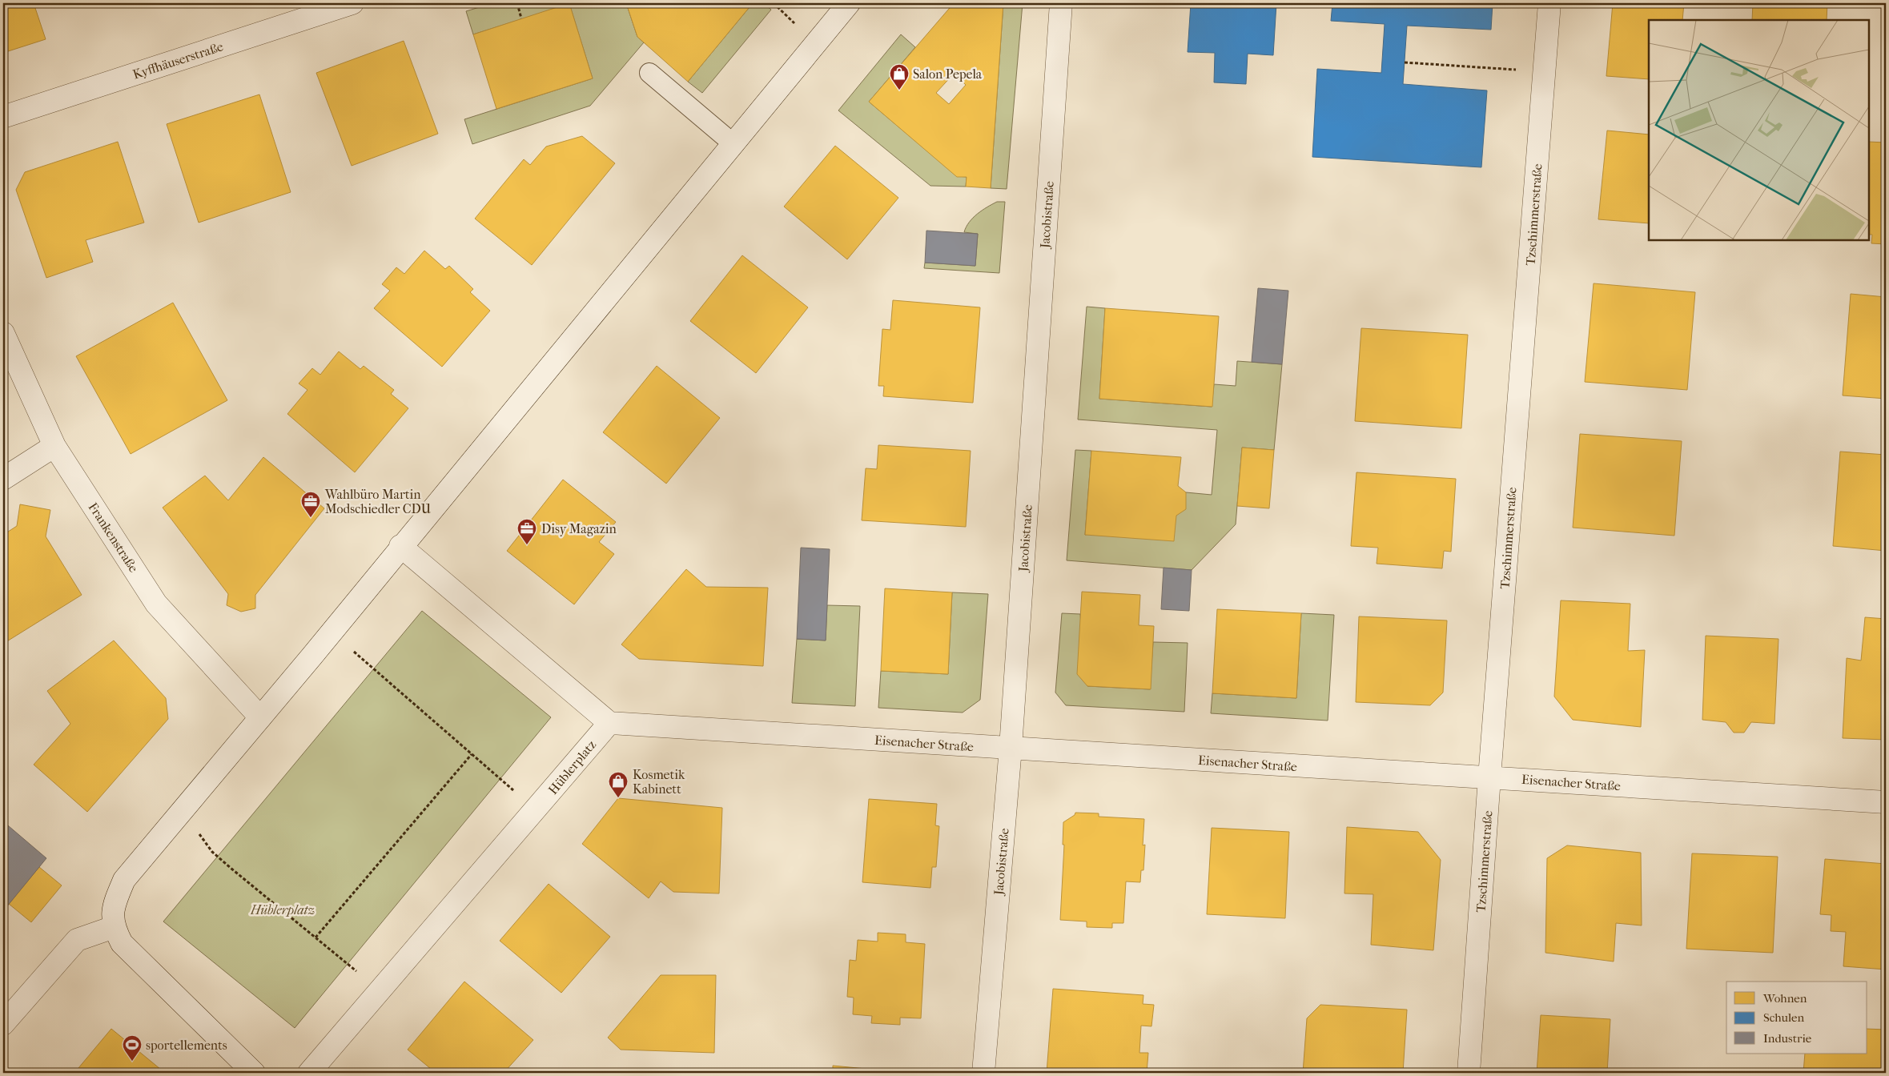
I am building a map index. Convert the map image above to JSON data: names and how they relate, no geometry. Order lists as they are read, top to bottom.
{
  "streets": {
    "street": [
      "Kyffhäuserstraße",
      "Jacobistraße",
      "Tzschimmerstraße",
      "Frankenstraße",
      "Eisenacher Straße",
      "Hüblerplatz"
    ]
  },
  "crossings": [
    ["Jacobistraße", "Eisenacher Straße"],
    ["Tzschimmerstraße", "Eisenacher Straße"],
    ["Eisenacher Straße", "Hüblerplatz"]
  ],
  "parks": ["Hüblerplatz"],
  "places": {
    "shop": ["Salon Pepela", "Kosmetik Kabinett"],
    "office": ["Wahlbüro Martin Modschiedler CDU", "Disy Magazin"],
    "sports": ["sportellements"]
  },
  "legend": ["Wohnen", "Schulen", "Industrie"]
}
